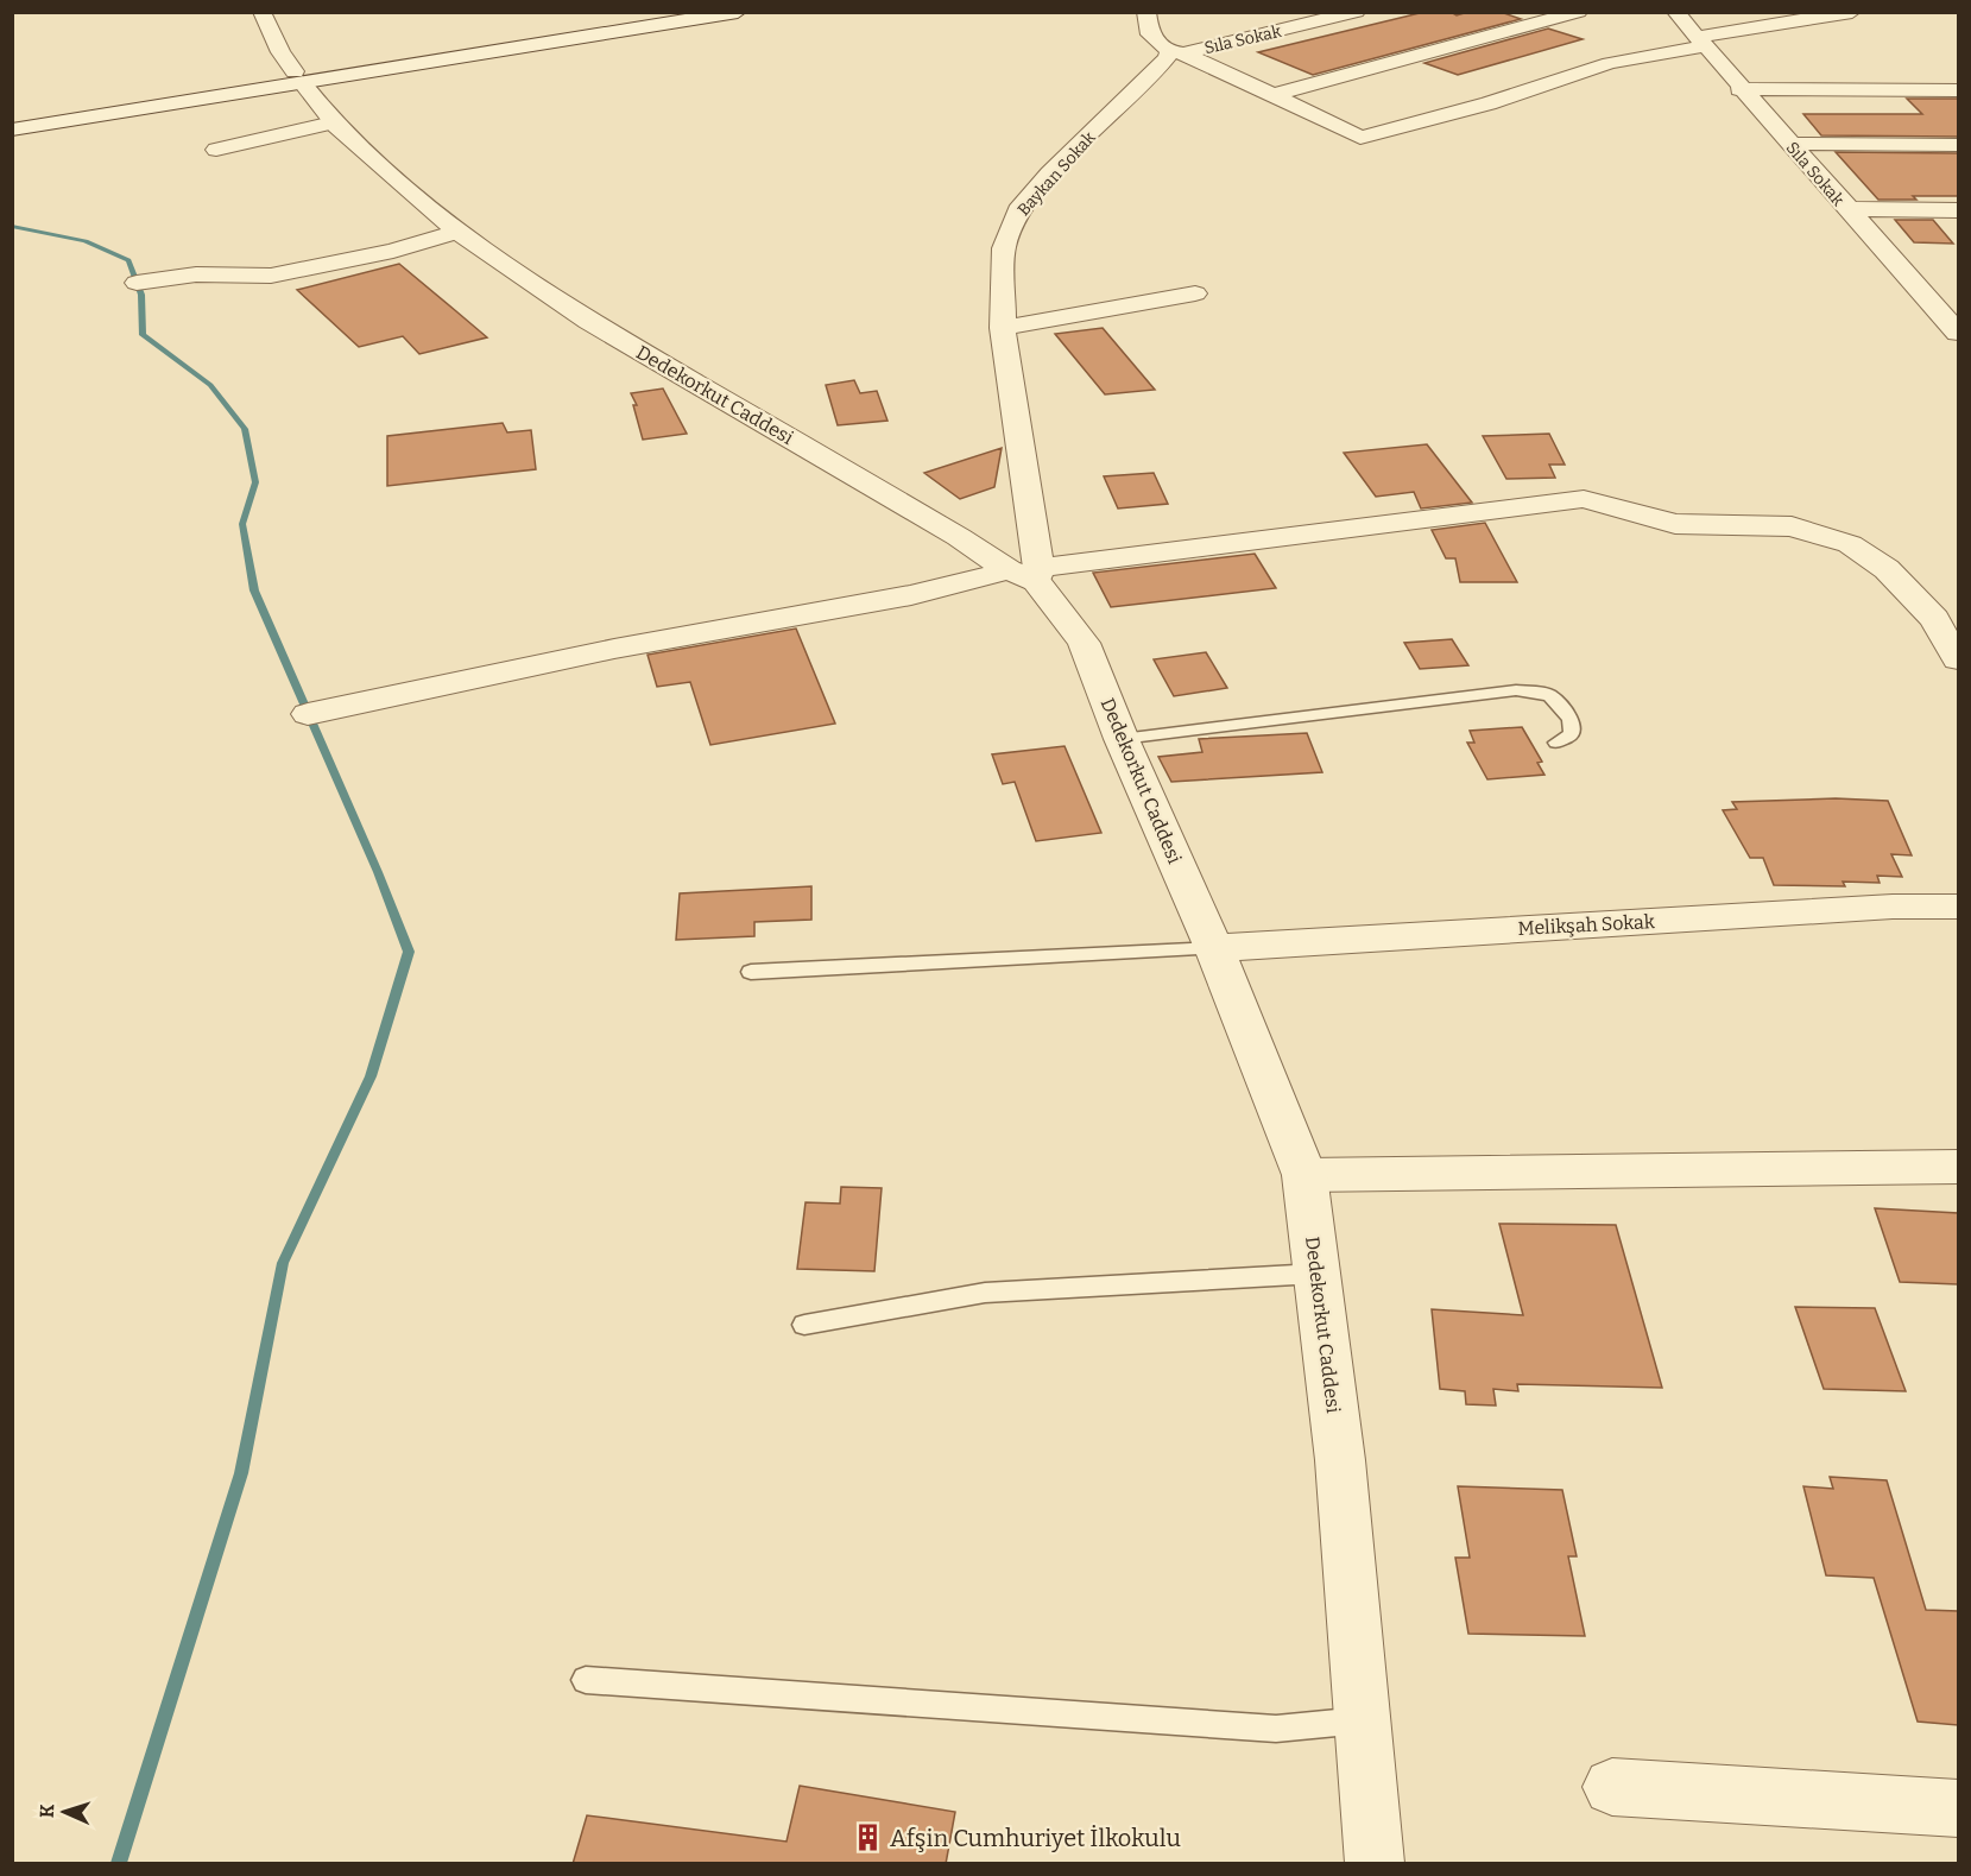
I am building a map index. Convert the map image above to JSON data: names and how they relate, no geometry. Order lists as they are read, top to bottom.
{
  "streets": {
    "street": [
      "Sıla Sokak",
      "Baykan Sokak",
      "Dedekorkut Caddesi",
      "Melikşah Sokak"
    ]
  },
  "crossings": [
    ["Sıla Sokak", "Baykan Sokak"],
    ["Baykan Sokak", "Dedekorkut Caddesi"],
    ["Dedekorkut Caddesi", "Melikşah Sokak"]
  ],
  "places": {
    "building": ["Afşin Cumhuriyet İlkokulu"]
  },
  "north": "left"
}
